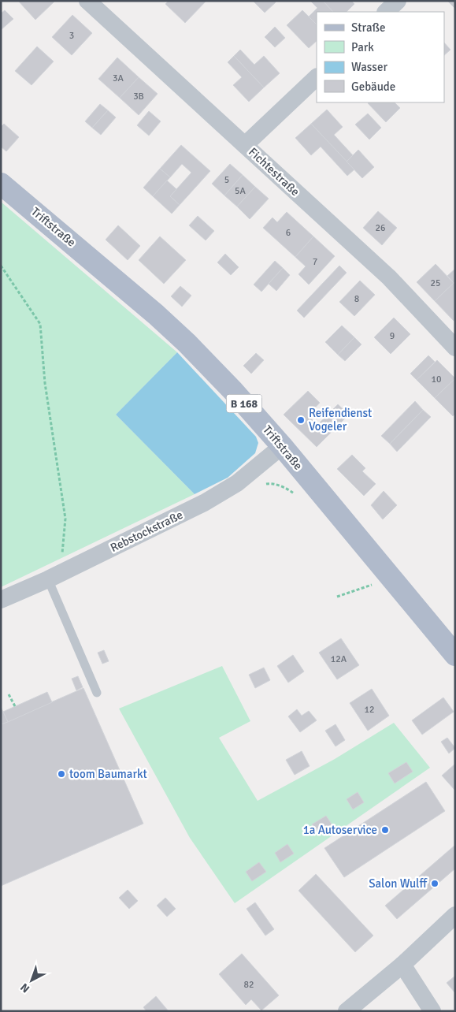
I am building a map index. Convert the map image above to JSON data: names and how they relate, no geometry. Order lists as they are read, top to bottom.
{
  "streets": {
    "main road": ["Triftstraße", "B 168"],
    "street": ["Fichtestraße", "Rebstockstraße"]
  },
  "crossings": [
    ["Triftstraße", "Rebstockstraße"]
  ],
  "places": [
    "Reifendienst Vogeler",
    "toom Baumarkt",
    "1a Autoservice",
    "Salon Wulff"
  ],
  "house_numbers": [
    "3",
    "3A",
    "3B",
    "5",
    "5A",
    "26",
    "6",
    "7",
    "25",
    "8",
    "9",
    "10",
    "12A",
    "12",
    "82"
  ],
  "legend": [
    "Straße",
    "Park",
    "Wasser",
    "Gebäude"
  ],
  "north": "bottom left"
}
